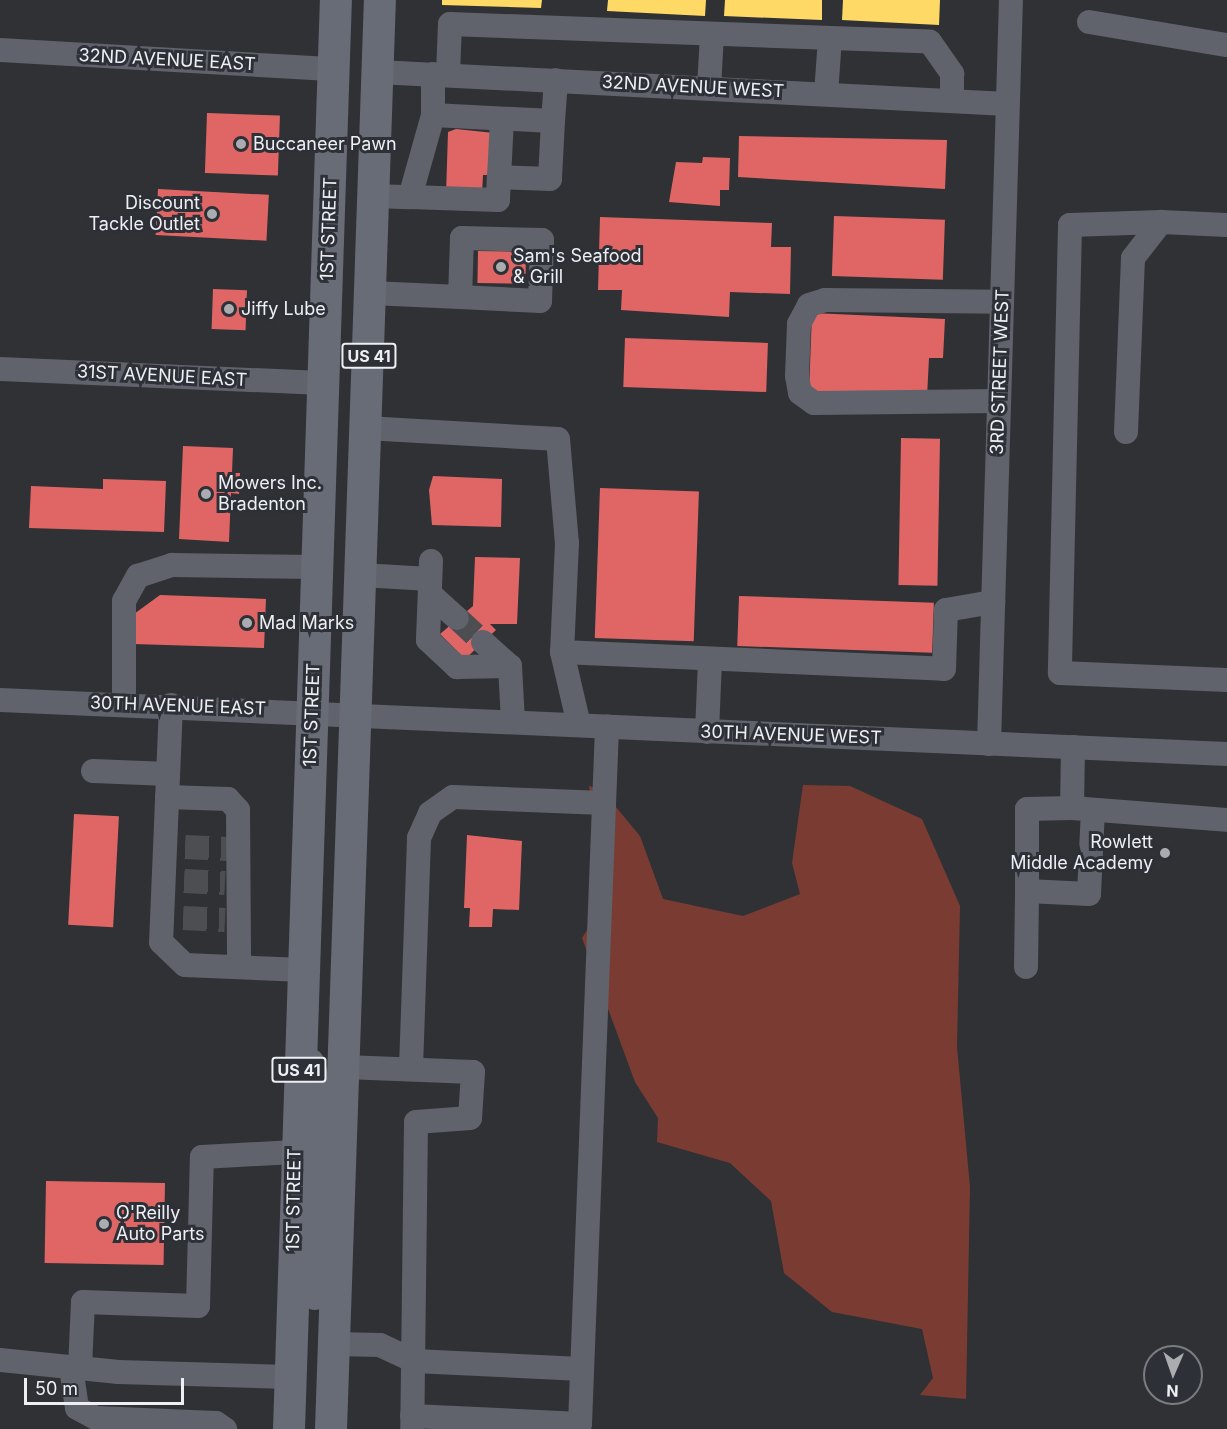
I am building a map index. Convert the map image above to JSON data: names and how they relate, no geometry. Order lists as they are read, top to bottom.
{
  "streets": {
    "main road": ["1ST STREET", "US 41"],
    "street": [
      "32ND AVENUE EAST",
      "32ND AVENUE WEST",
      "3RD STREET WEST",
      "31ST AVENUE EAST",
      "30TH AVENUE EAST",
      "30TH AVENUE WEST"
    ]
  },
  "crossings": [
    ["32ND AVENUE EAST", "1ST STREET"],
    ["32ND AVENUE WEST", "US 41"],
    ["32ND AVENUE WEST", "3RD STREET WEST"],
    ["1ST STREET", "31ST AVENUE EAST"],
    ["1ST STREET", "30TH AVENUE EAST"],
    ["US 41", "30TH AVENUE EAST"],
    ["US 41", "30TH AVENUE WEST"],
    ["3RD STREET WEST", "30TH AVENUE WEST"],
    ["30TH AVENUE EAST", "30TH AVENUE WEST"]
  ],
  "places": [
    "Buccaneer Pawn",
    "Discount Tackle Outlet",
    "Sam's Seafood & Grill",
    "Jiffy Lube",
    "Mowers Inc. Bradenton",
    "Mad Marks",
    "Rowlett Middle Academy",
    "O'Reilly Auto Parts"
  ],
  "scale_bar": "50 m",
  "north": "bottom"
}
